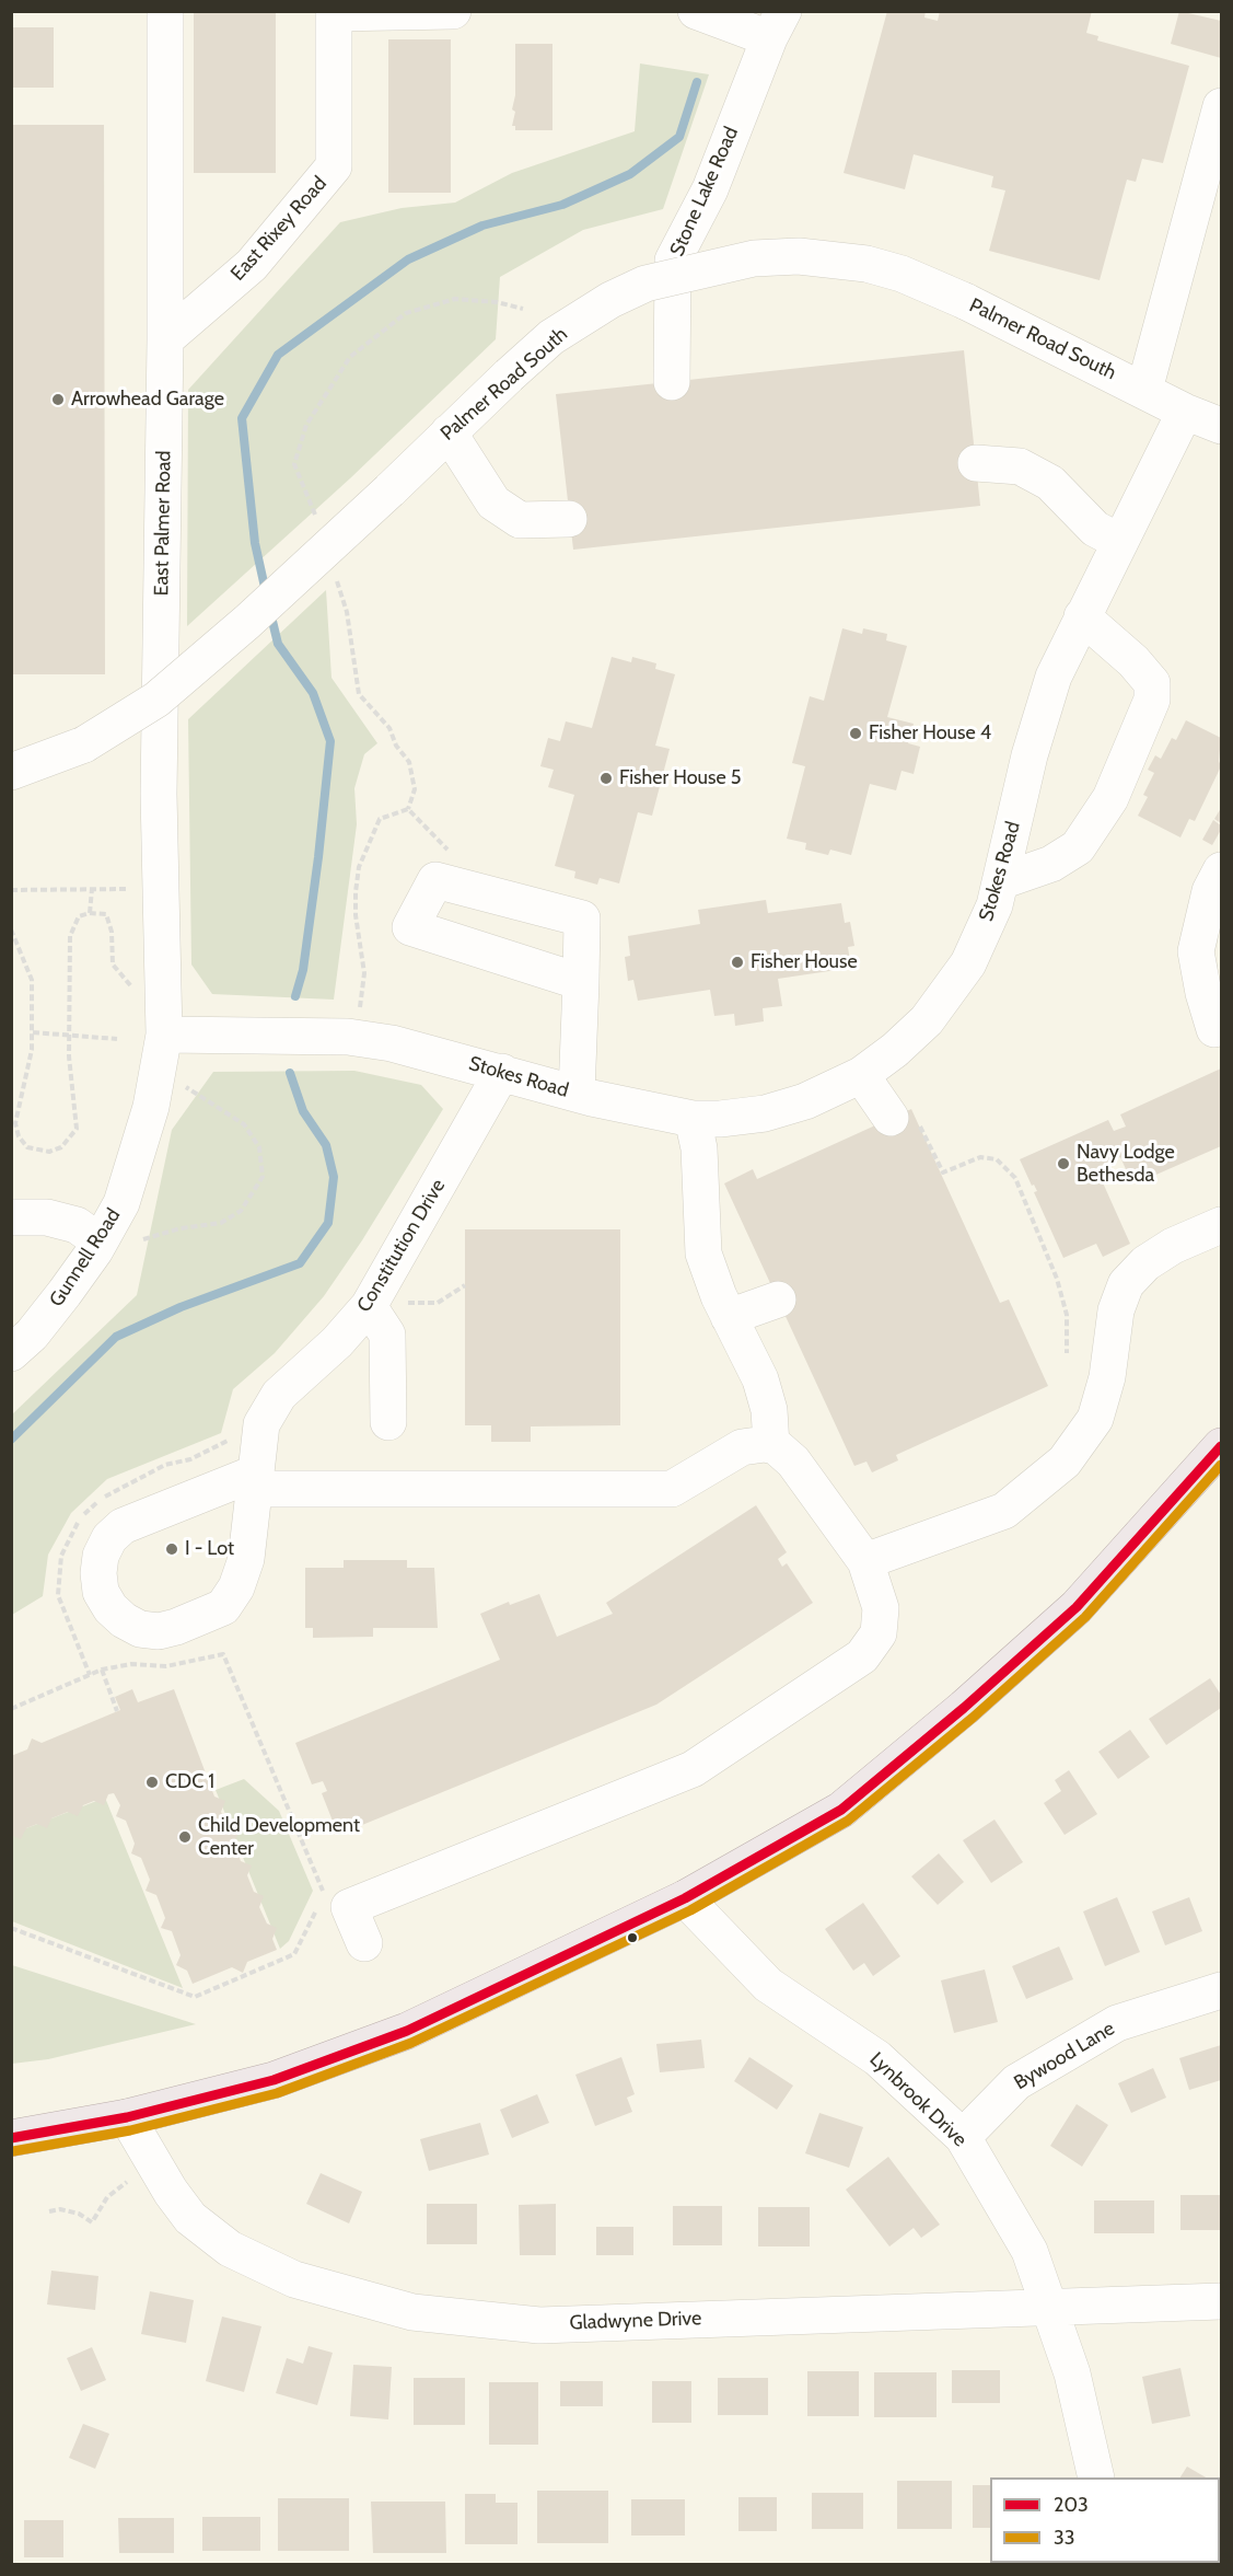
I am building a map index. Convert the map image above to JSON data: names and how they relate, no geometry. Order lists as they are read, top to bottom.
{
  "streets": {
    "street": [
      "Stone Lake Road",
      "East Rixey Road",
      "Palmer Road South",
      "East Palmer Road",
      "Stokes Road",
      "Constitution Drive",
      "Gunnell Road",
      "Bywood Lane",
      "Lynbrook Drive",
      "Gladwyne Drive"
    ]
  },
  "crossings": [
    ["East Rixey Road", "East Palmer Road"],
    ["Palmer Road South", "Stokes Road"],
    ["East Palmer Road", "Stokes Road"],
    ["East Palmer Road", "Gunnell Road"],
    ["Stokes Road", "Constitution Drive"],
    ["Stokes Road", "Gunnell Road"],
    ["Bywood Lane", "Lynbrook Drive"],
    ["Lynbrook Drive", "Gladwyne Drive"]
  ],
  "places": [
    "Arrowhead Garage",
    "Fisher House 4",
    "Fisher House 5",
    "Fisher House",
    "Navy Lodge Bethesda",
    "I - Lot",
    "CDC 1",
    "Child Development Center"
  ],
  "lines": ["transit line 203", "transit line 33"],
  "legend": ["203", "33"]
}
